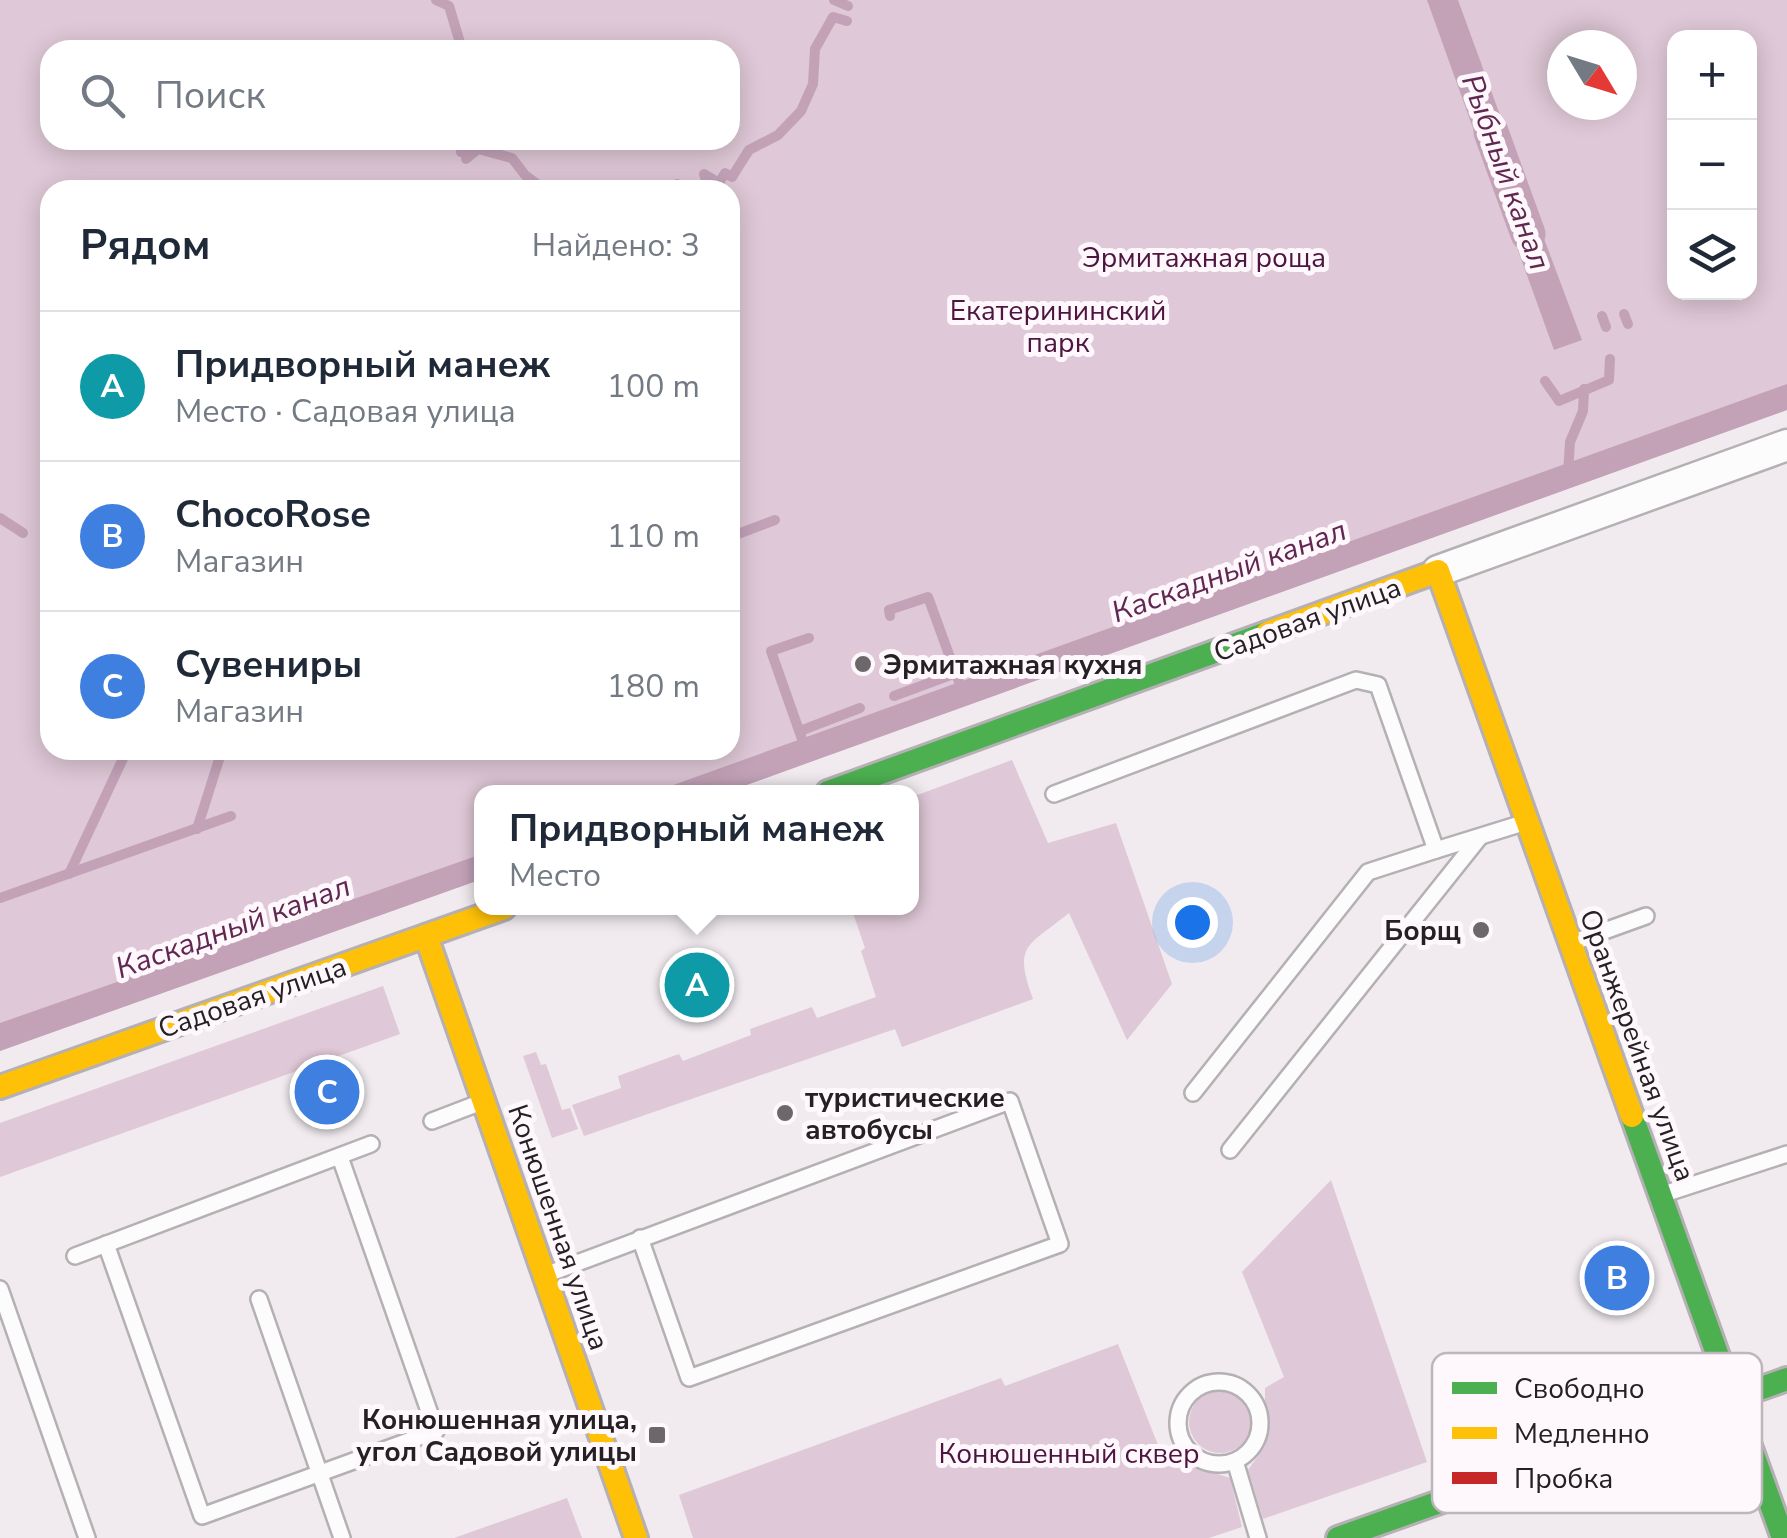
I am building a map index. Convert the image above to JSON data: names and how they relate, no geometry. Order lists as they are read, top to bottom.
{
  "streets": {
    "main road": ["Садовая улица", "Оранжерейная улица", "Конюшенная улица"]
  },
  "crossings": [
    ["Садовая улица", "Оранжерейная улица"],
    ["Садовая улица", "Конюшенная улица"]
  ],
  "water": ["Рыбный канал", "Каскадный канал"],
  "parks": ["Эрмитажная роща", "Екатерининский парк", "Конюшенный сквер"],
  "places": {
    "other": ["Эрмитажная кухня", "Борщ", "туристические автобусы"],
    "transit": ["Конюшенная улица, угол Садовой улицы"]
  },
  "legend": ["Свободно", "Медленно", "Пробка"],
  "north": "bottom right",
  "page": {
    "map_buttons": ["+", "−"],
    "search": "Поиск",
    "heading": ["Рядом", "Найдено: 3"],
    "list": [
      {
        "mark": "A",
        "name": "Придворный манеж",
        "note": "Место · Садовая улица",
        "value": "100 m"
      },
      {
        "mark": "B",
        "name": "ChocoRose",
        "note": "Магазин",
        "value": "110 m"
      },
      {
        "mark": "C",
        "name": "Сувениры",
        "note": "Магазин",
        "value": "180 m"
      }
    ],
    "popup": ["Придворный манеж", "Место"],
    "pins": ["A", "C", "B"]
  }
}
